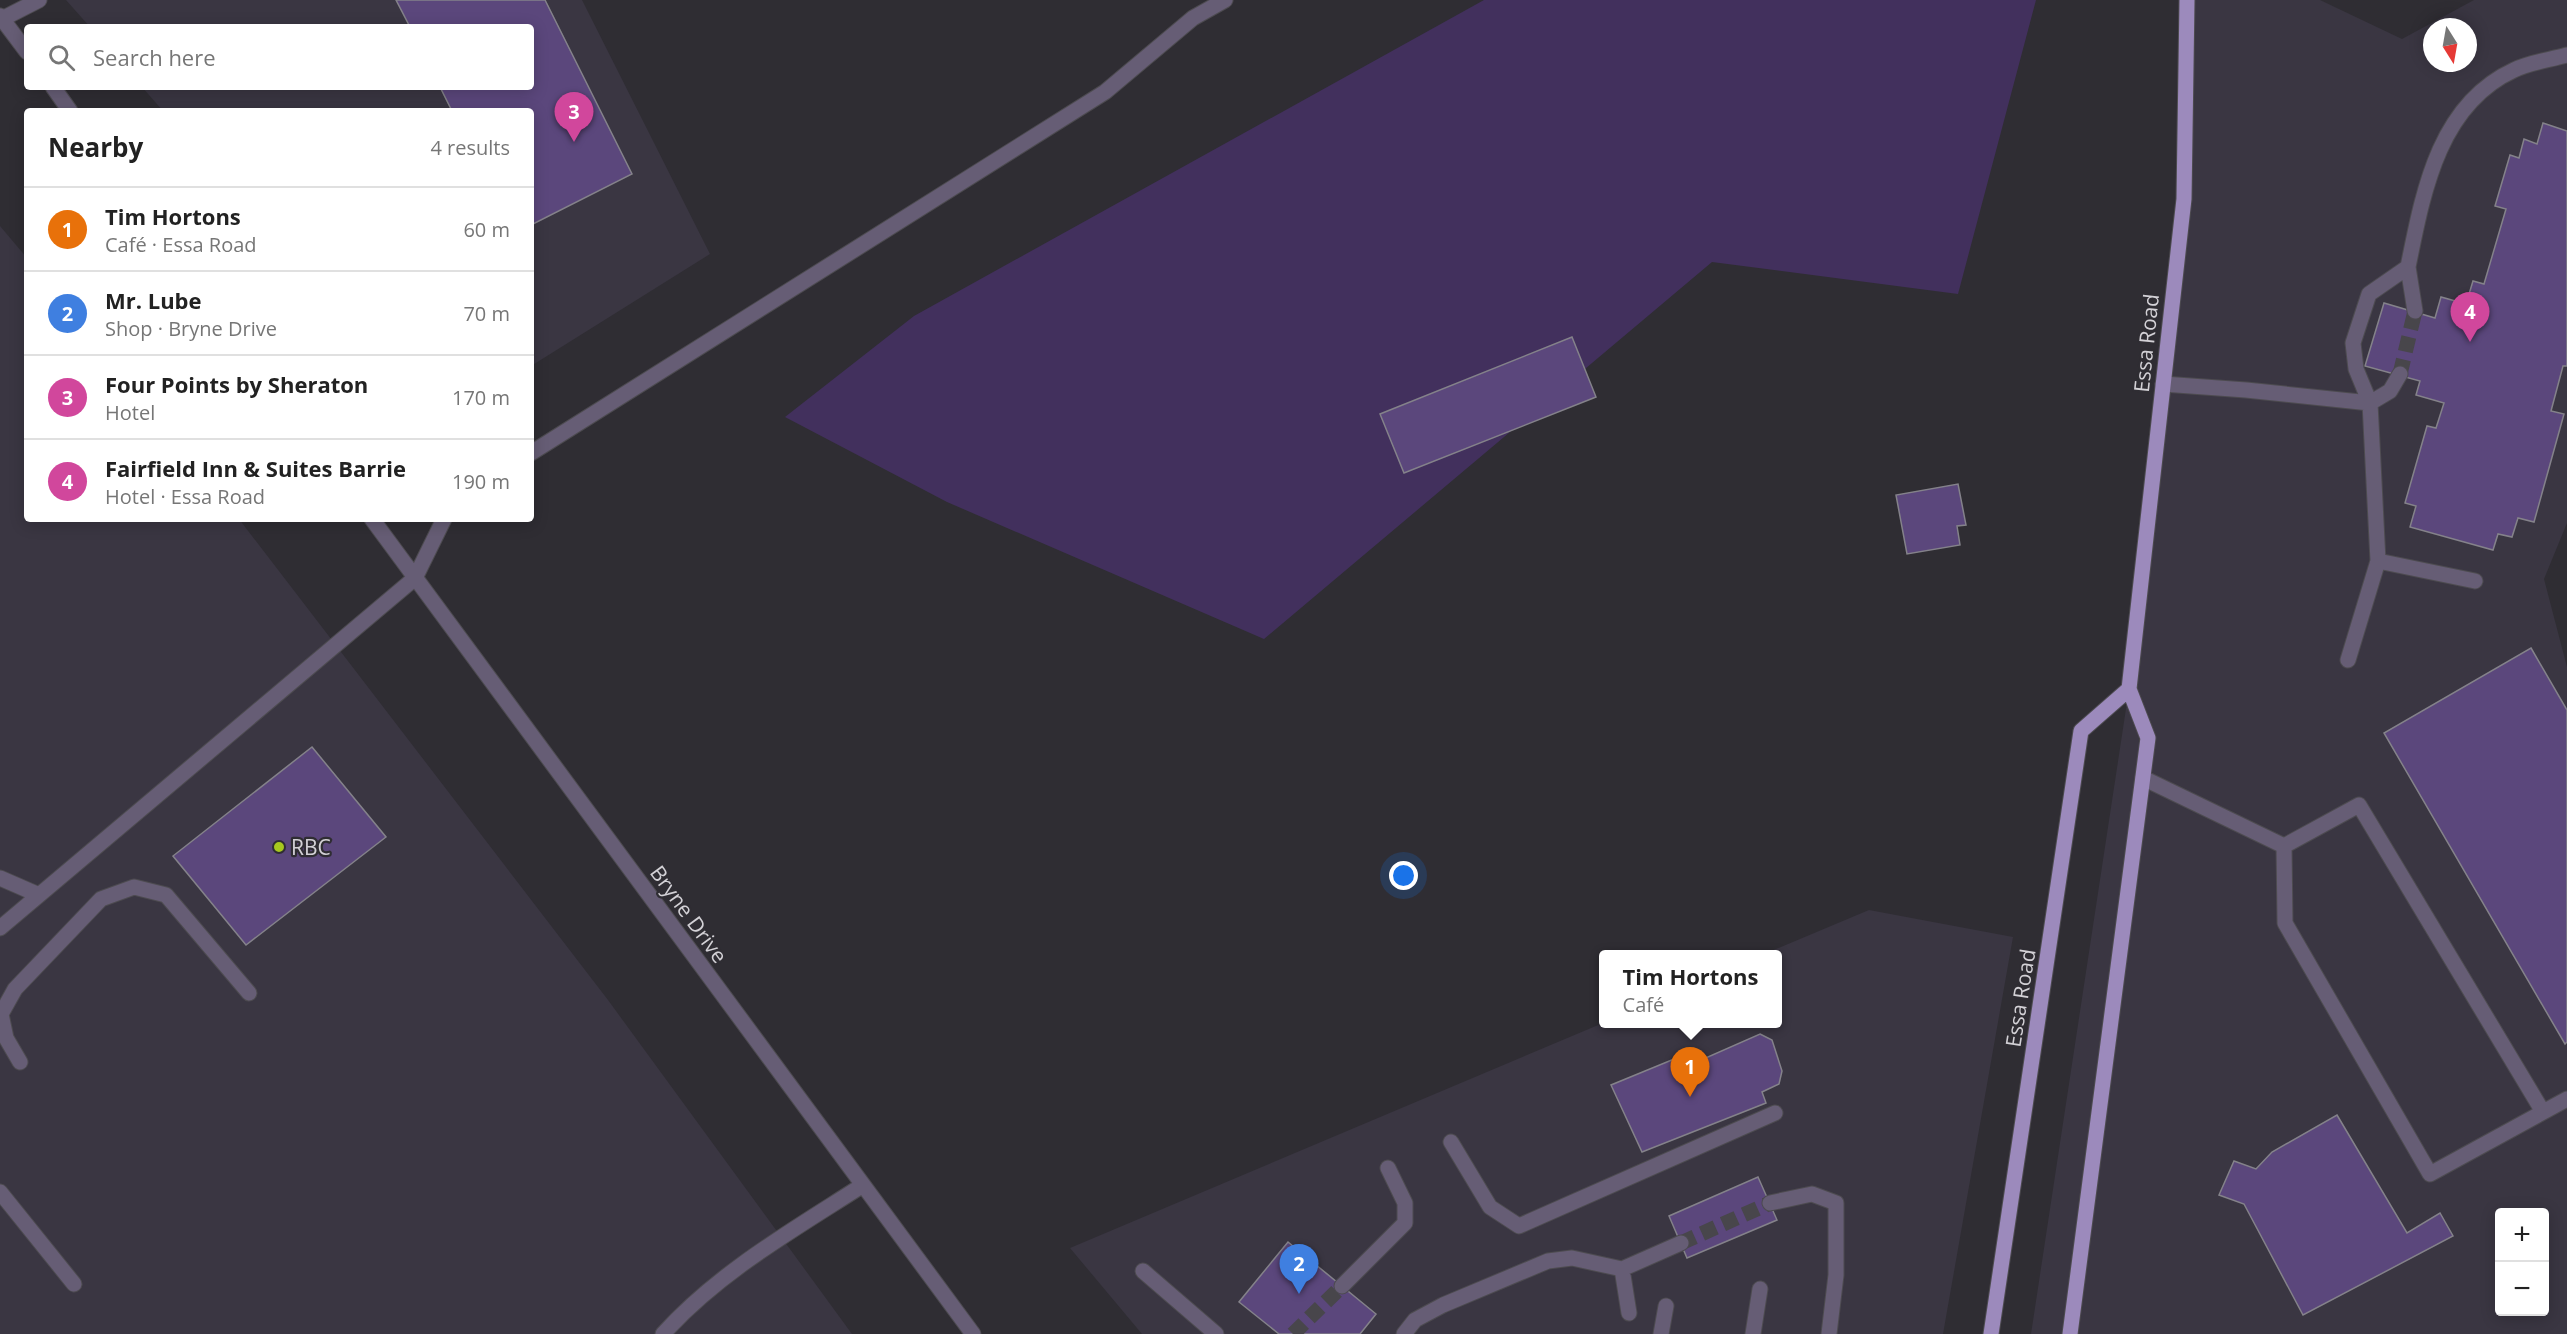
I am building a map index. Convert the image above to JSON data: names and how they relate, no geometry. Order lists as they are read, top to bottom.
{
  "streets": {
    "main road": ["Essa Road"],
    "street": ["Bryne Drive"]
  },
  "places": ["RBC"],
  "north": "bottom",
  "page": {
    "search": "Search here",
    "pins": [
      "3",
      "4",
      "1",
      "2"
    ],
    "heading": ["Nearby", "4 results"],
    "list": [
      {
        "mark": "1",
        "name": "Tim Hortons",
        "note": "Café · Essa Road",
        "value": "60 m"
      },
      {
        "mark": "2",
        "name": "Mr. Lube",
        "note": "Shop · Bryne Drive",
        "value": "70 m"
      },
      {
        "mark": "3",
        "name": "Four Points by Sheraton",
        "note": "Hotel",
        "value": "170 m"
      },
      {
        "mark": "4",
        "name": "Fairfield Inn & Suites Barrie",
        "note": "Hotel · Essa Road",
        "value": "190 m"
      }
    ],
    "popup": ["Tim Hortons", "Café"],
    "map_buttons": ["+", "−"]
  }
}
